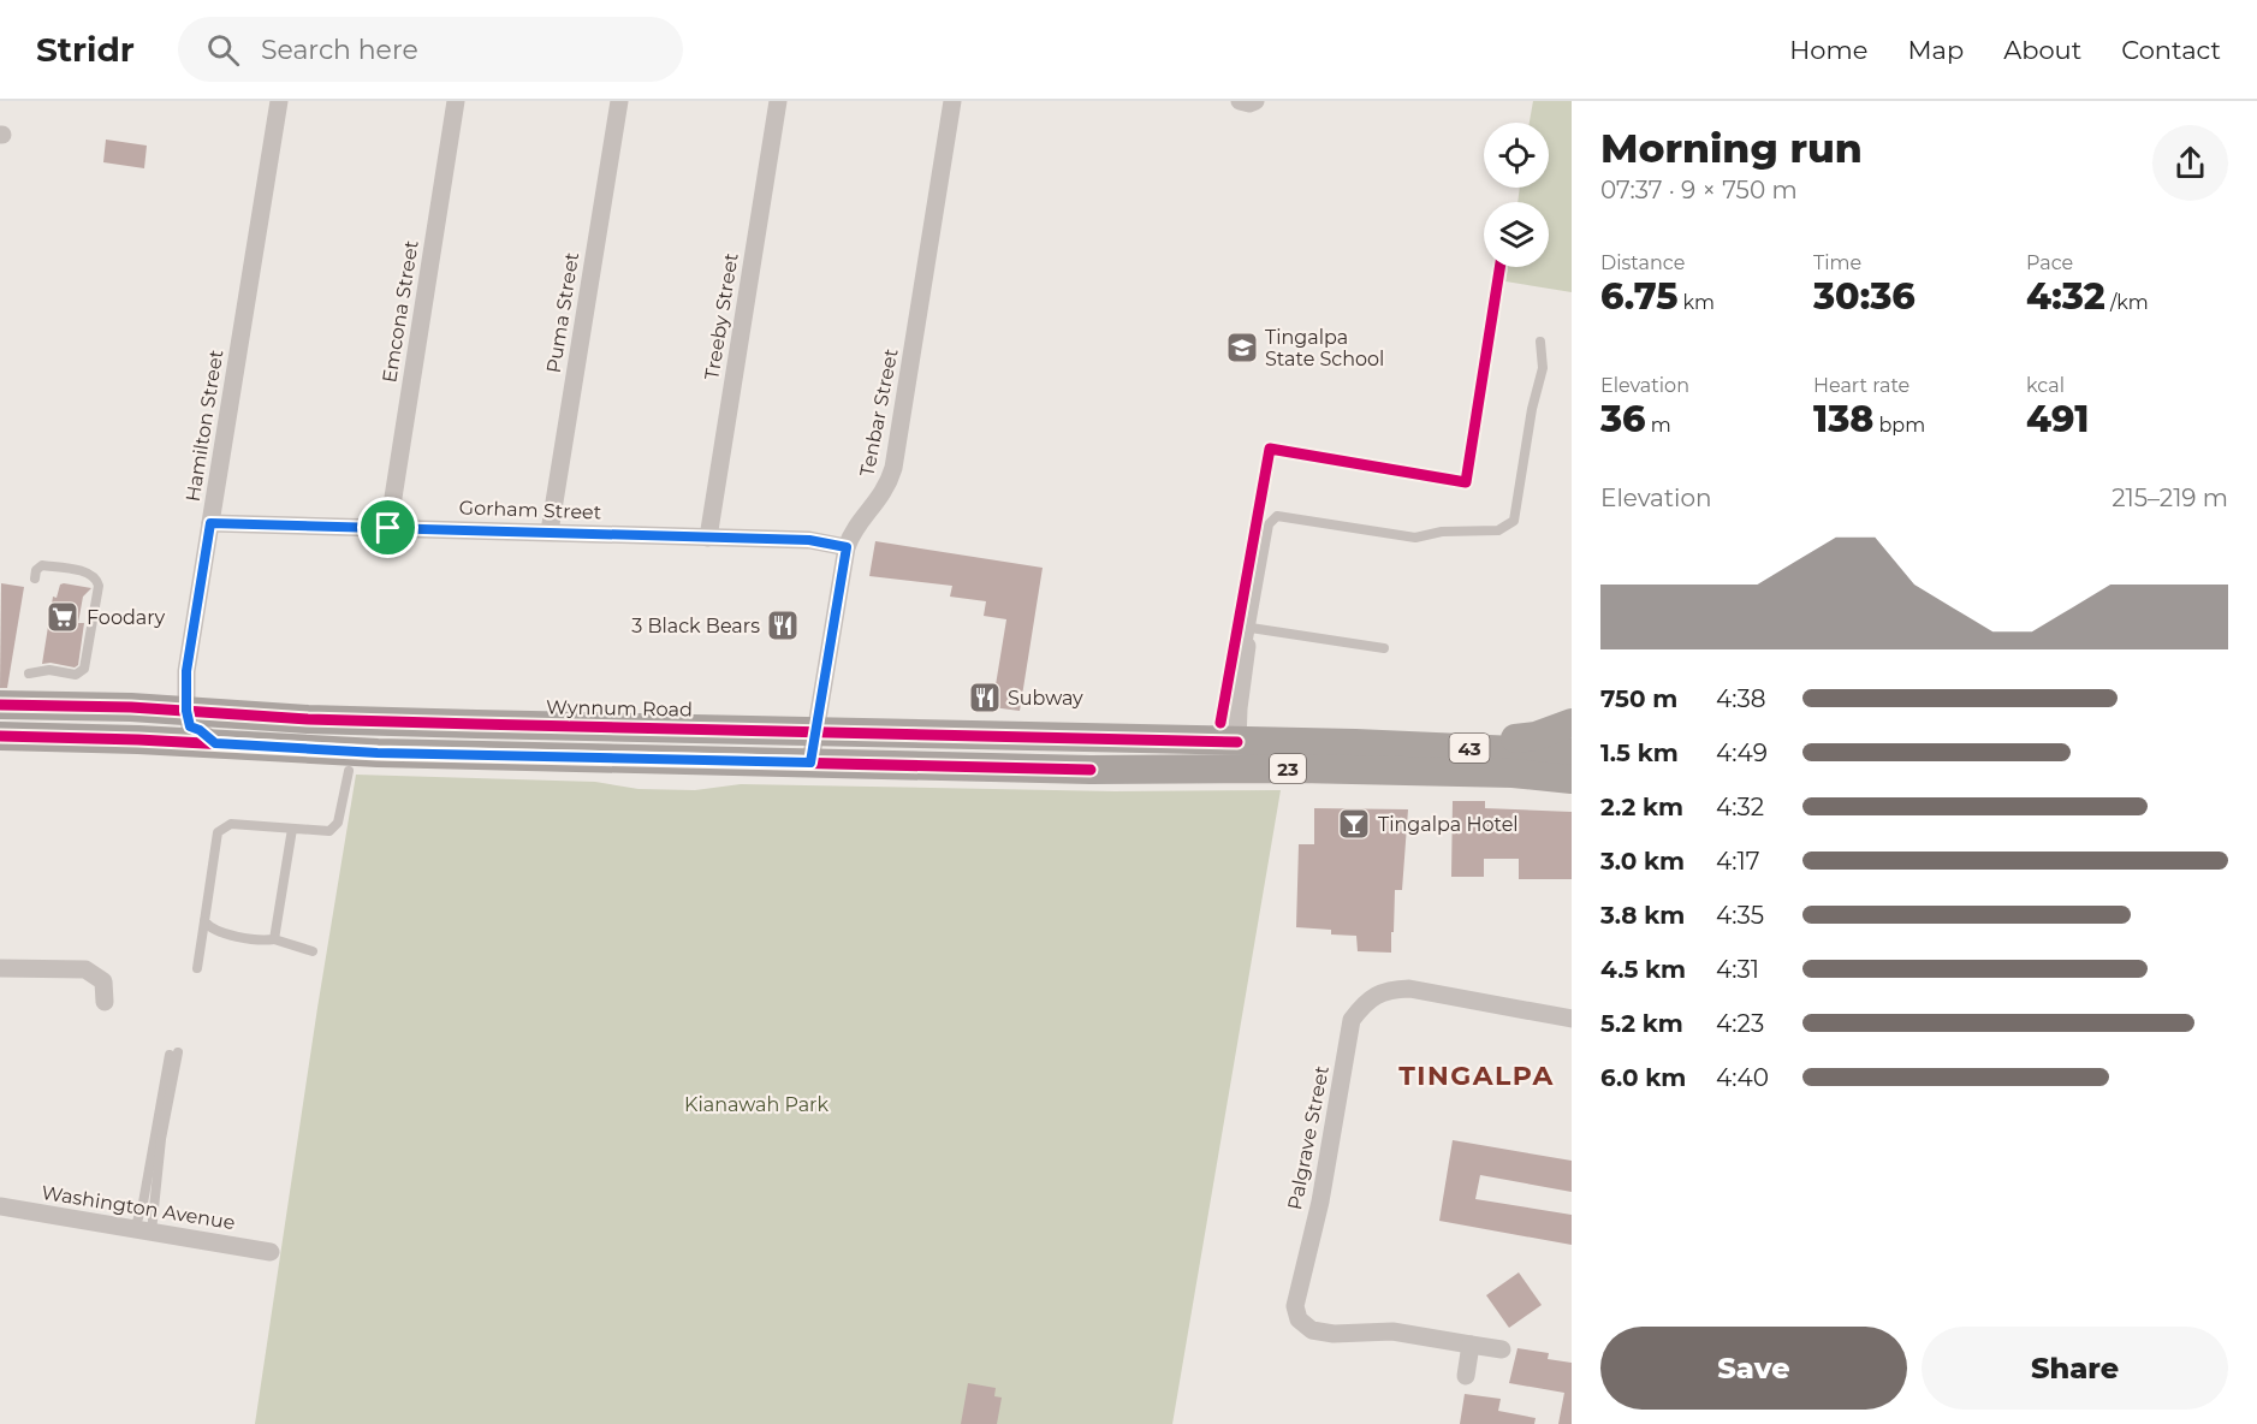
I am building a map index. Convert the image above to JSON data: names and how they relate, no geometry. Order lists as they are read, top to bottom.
{
  "streets": {
    "main road": ["Wynnum Road", "43", "23"],
    "street": [
      "Emcona Street",
      "Puma Street",
      "Treeby Street",
      "Tenbar Street",
      "Hamilton Street",
      "Gorham Street",
      "Palgrave Street",
      "Washington Avenue"
    ]
  },
  "crossings": [
    ["Emcona Street", "Gorham Street"],
    ["Puma Street", "Gorham Street"],
    ["Treeby Street", "Gorham Street"],
    ["Tenbar Street", "Gorham Street"],
    ["Tenbar Street", "Wynnum Road"],
    ["Tenbar Street", "23"],
    ["Hamilton Street", "Gorham Street"],
    ["Hamilton Street", "Wynnum Road"],
    ["Wynnum Road", "23"]
  ],
  "districts": ["TINGALPA"],
  "parks": ["Kianawah Park"],
  "places": {
    "school or university": ["Tingalpa State School"],
    "supermarket": ["Foodary"],
    "restaurant": ["3 Black Bears", "Subway"],
    "bar": ["Tingalpa Hotel"]
  },
  "page": {
    "header": "Stridr",
    "search": "Search here",
    "nav": [
      "Home",
      "Map",
      "About",
      "Contact"
    ],
    "heading": ["Morning run", "07:37 · 9 × 750 m"],
    "stats": [
      ["Distance", "6.75 km"],
      ["Time", "30:36"],
      ["Pace", "4:32 /km"],
      ["Elevation", "36 m"],
      ["Heart rate", "138 bpm"],
      ["kcal", "491"]
    ],
    "chart": ["Elevation", "215–219 m"],
    "list": [
      {
        "name": "750 m",
        "note": "4:38"
      },
      {
        "name": "1.5 km",
        "note": "4:49"
      },
      {
        "name": "2.2 km",
        "note": "4:32"
      },
      {
        "name": "3.0 km",
        "note": "4:17"
      },
      {
        "name": "3.8 km",
        "note": "4:35"
      },
      {
        "name": "4.5 km",
        "note": "4:31"
      },
      {
        "name": "5.2 km",
        "note": "4:23"
      },
      {
        "name": "6.0 km",
        "note": "4:40"
      }
    ],
    "buttons": ["Save", "Share"]
  }
}
